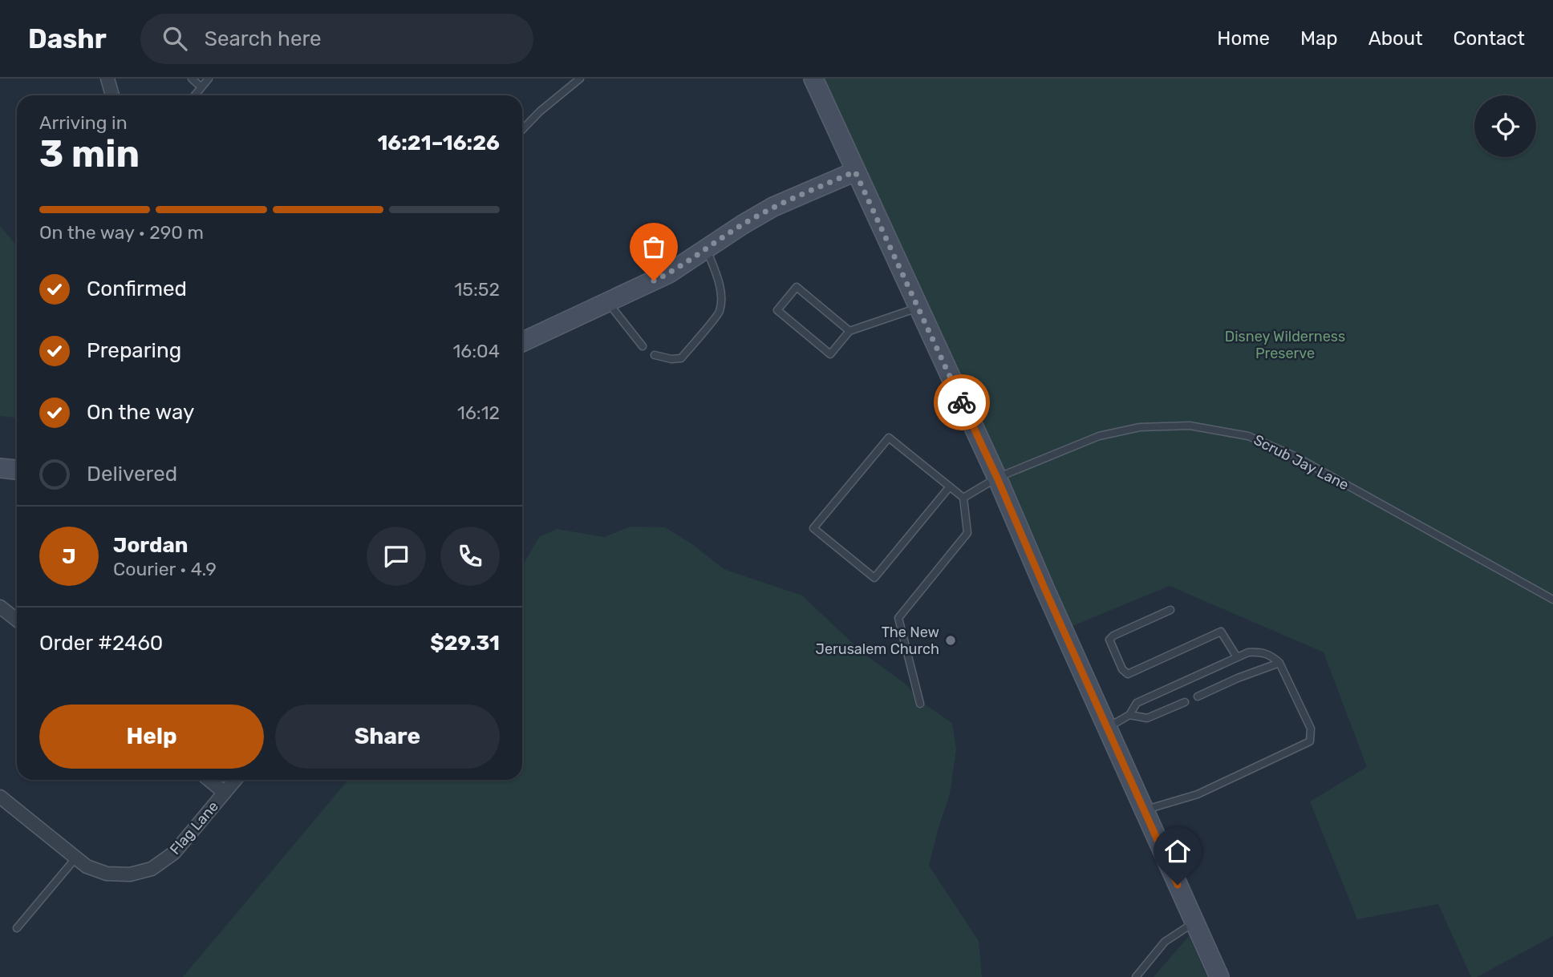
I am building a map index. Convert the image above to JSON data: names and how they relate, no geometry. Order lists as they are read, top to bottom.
{
  "streets": {
    "street": ["Flag Lane"],
    "lane": ["Scrub Jay Lane"]
  },
  "parks": ["Disney Wilderness Preserve"],
  "places": ["The New Jerusalem Church"],
  "page": {
    "header": "Dashr",
    "search": "Search here",
    "nav": [
      "Home",
      "Map",
      "About",
      "Contact"
    ],
    "heading": ["3 min", "Arriving in", "16:21–16:26"],
    "panel": [
      "Jordan",
      "Courier · 4.9",
      "Order #2460",
      "$29.31"
    ],
    "bar": "On the way · 290 m",
    "list": [
      ["Confirmed", "15:52"],
      ["Preparing", "16:04"],
      ["On the way", "16:12"],
      "Delivered"
    ],
    "round": "J",
    "buttons": ["Help", "Share"]
  }
}
